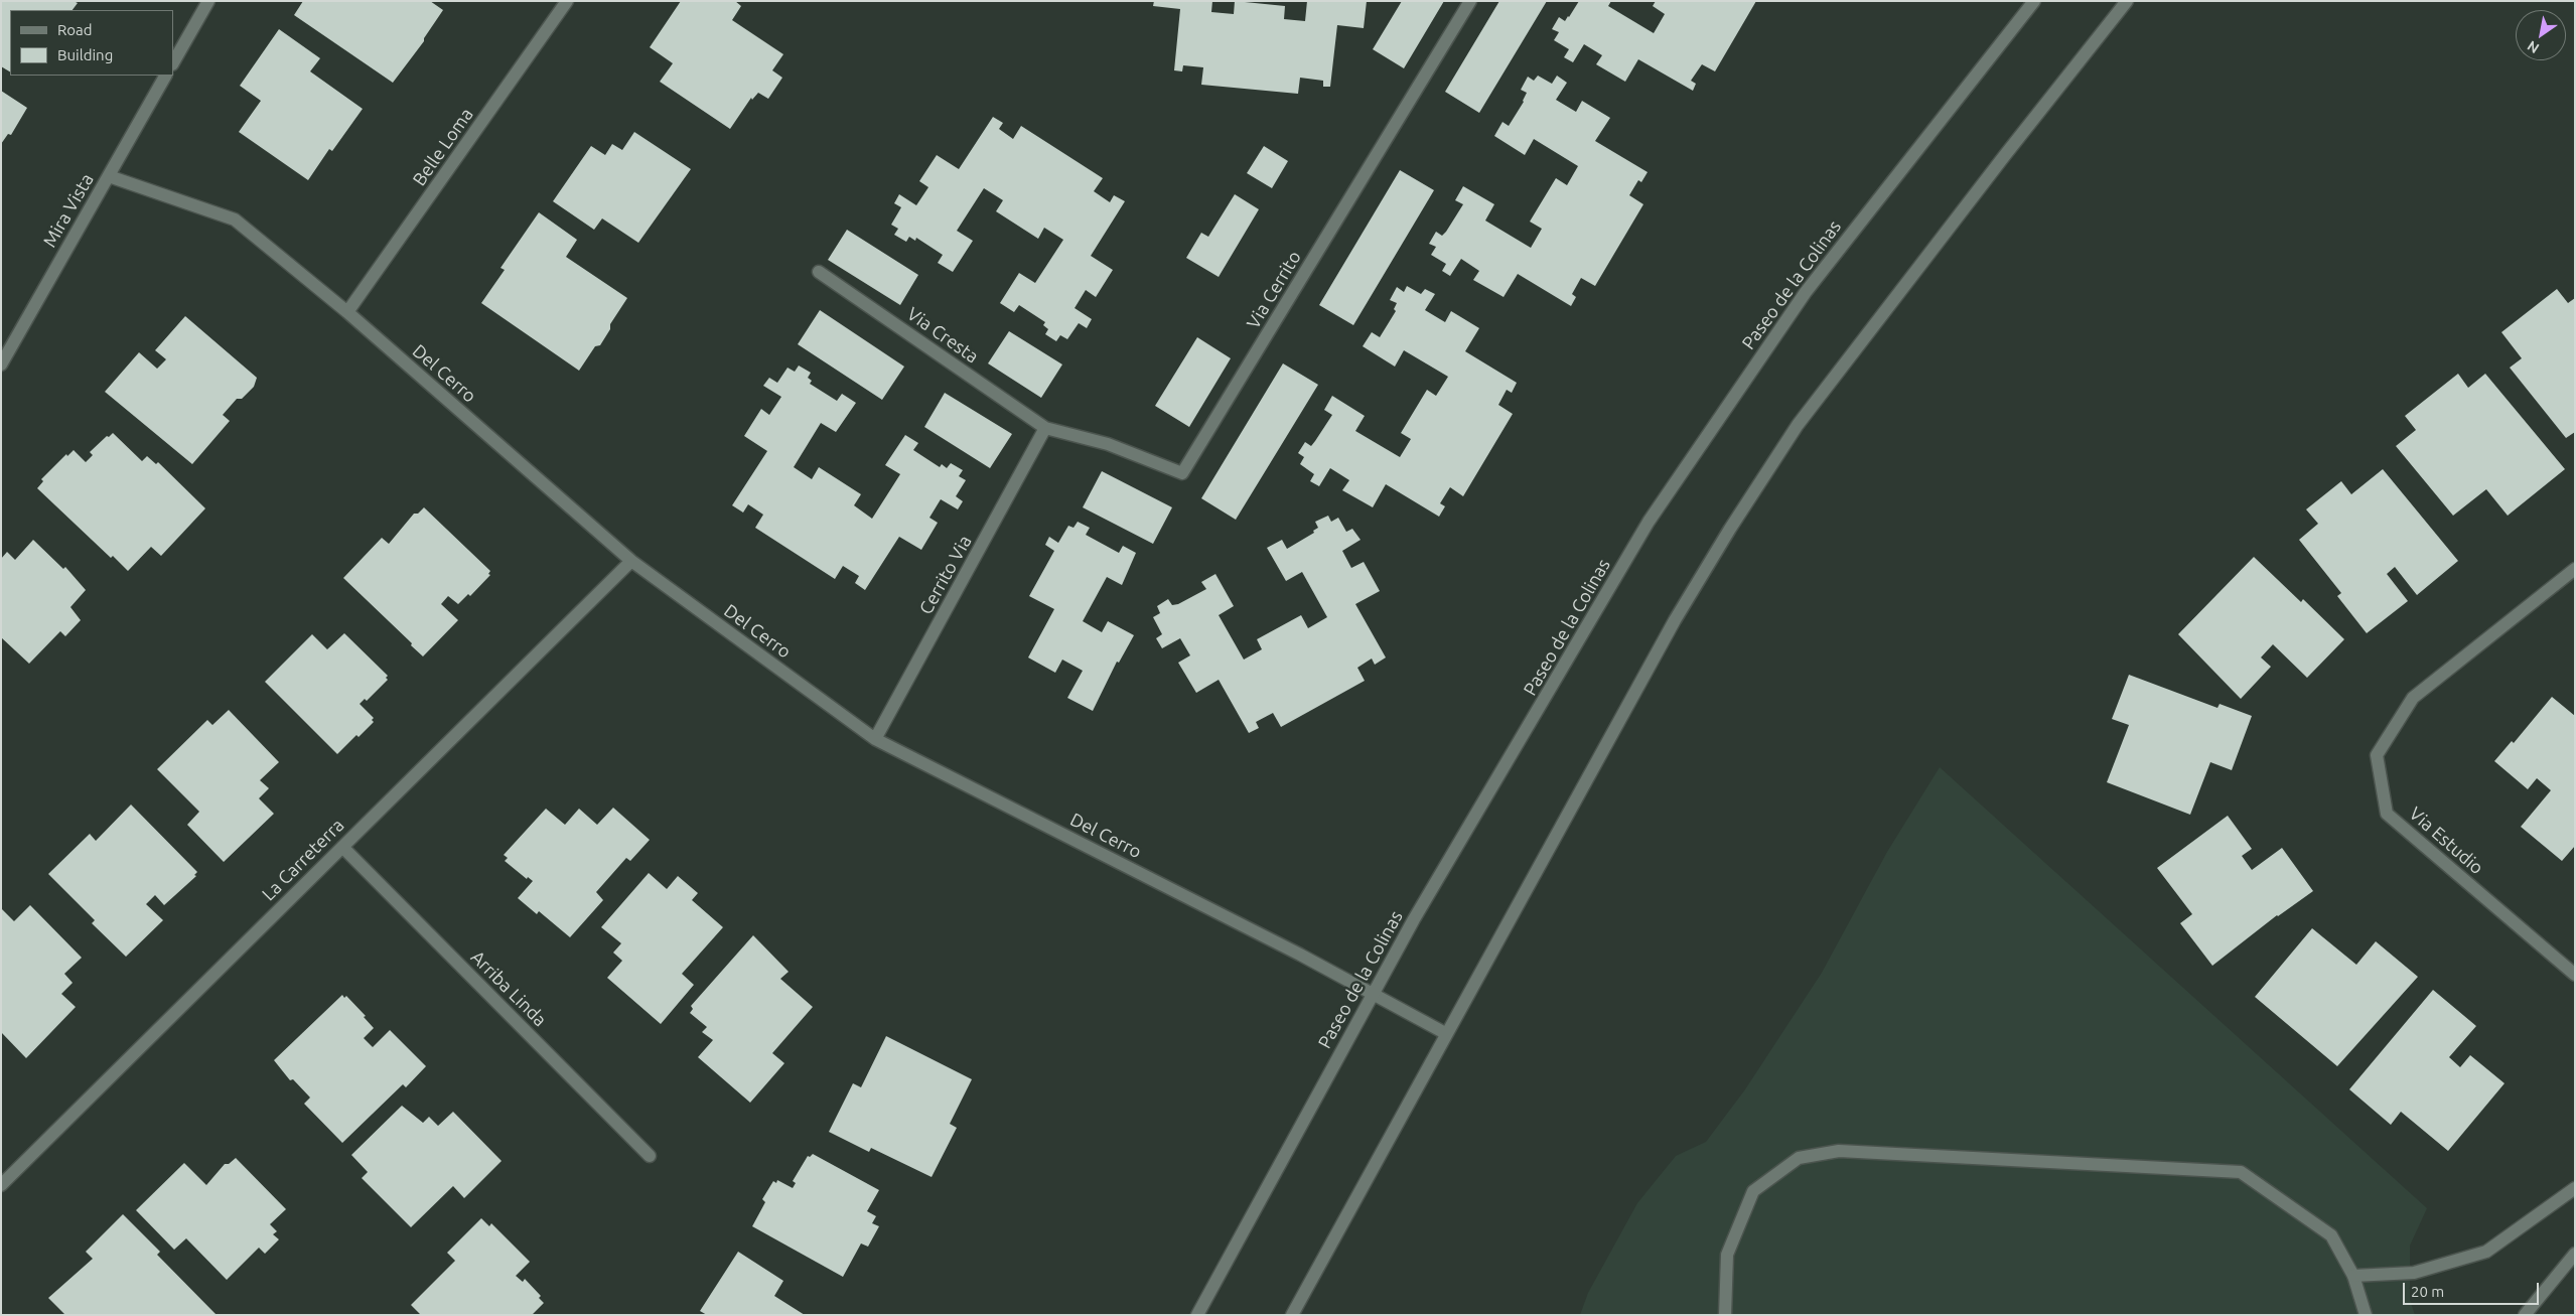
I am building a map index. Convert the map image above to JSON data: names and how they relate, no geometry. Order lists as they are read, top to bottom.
{
  "streets": {
    "street": [
      "Belle Loma",
      "Mira Vista",
      "Paseo de la Colinas",
      "Via Cerrito",
      "Via Cresta",
      "Del Cerro",
      "Cerrito Via",
      "Via Estudio",
      "La Carreterra",
      "Arriba Linda"
    ]
  },
  "crossings": [
    ["Belle Loma", "Del Cerro"],
    ["Mira Vista", "Del Cerro"],
    ["Paseo de la Colinas", "Del Cerro"],
    ["Via Cerrito", "Via Cresta"],
    ["Via Cerrito", "Cerrito Via"],
    ["Via Cresta", "Cerrito Via"],
    ["Del Cerro", "Cerrito Via"],
    ["Del Cerro", "La Carreterra"],
    ["La Carreterra", "Arriba Linda"]
  ],
  "legend": ["Road", "Building"],
  "scale_bar": "20 m",
  "north": "bottom left"
}
